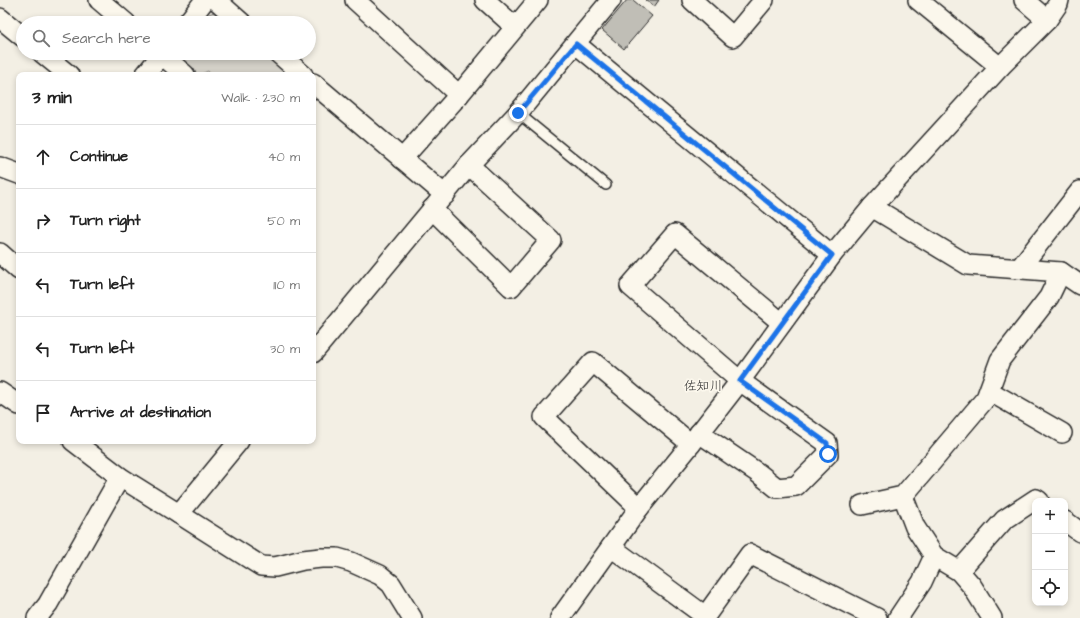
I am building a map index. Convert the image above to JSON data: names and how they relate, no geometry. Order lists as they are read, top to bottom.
{
  "districts": ["佐知川"],
  "page": {
    "search": "Search here",
    "heading": ["3 min", "Walk · 230 m"],
    "list": [
      ["Continue", "40 m"],
      ["Turn right", "50 m"],
      ["Turn left", "110 m"],
      ["Turn left", "30 m"],
      "Arrive at destination"
    ],
    "map_buttons": ["+", "−"]
  }
}
